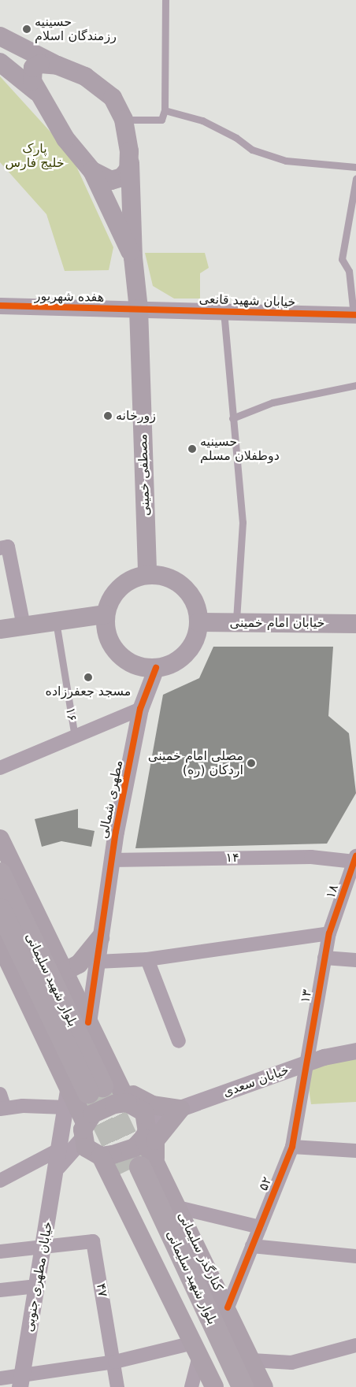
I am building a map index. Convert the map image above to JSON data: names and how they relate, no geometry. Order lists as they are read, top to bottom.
{
  "streets": {
    "main road": [
      "مصطفی خمینی",
      "خیابان امام خمینی",
      "بلوار شهید سلیمانی",
      "کنارگذر سلیمانی"
    ],
    "street": [
      "هفده شهریور",
      "خیابان شهید قانعی",
      "۱۶",
      "مطهری شمالی",
      "۱۴",
      "۱۸",
      "۱۳",
      "خیابان سعدی",
      "۵۲",
      "خیابان مطهری جنوبی",
      "۴۷"
    ]
  },
  "crossings": [
    ["هفده شهریور", "خیابان شهید قانعی"],
    ["هفده شهریور", "مصطفی خمینی"],
    ["خیابان شهید قانعی", "مصطفی خمینی"],
    ["مصطفی خمینی", "خیابان امام خمینی"],
    ["مصطفی خمینی", "مطهری شمالی"],
    ["خیابان امام خمینی", "مطهری شمالی"],
    ["۱۶", "مطهری شمالی"],
    ["مطهری شمالی", "۱۴"],
    ["۱۴", "۱۸"],
    ["۱۸", "۱۳"],
    ["بلوار شهید سلیمانی", "کنارگذر سلیمانی"],
    ["بلوار شهید سلیمانی", "خیابان مطهری جنوبی"],
    ["۱۳", "خیابان سعدی"],
    ["۱۳", "۵۲"],
    ["خیابان سعدی", "۵۲"],
    ["خیابان سعدی", "کنارگذر سلیمانی"],
    ["۵۲", "کنارگذر سلیمانی"],
    ["خیابان مطهری جنوبی", "۴۷"]
  ],
  "parks": ["پارک خلیج فارس"],
  "places": [
    "حسینیه رزمندگان اسلام",
    "زورخانه",
    "حسینیه دوطفلان مسلم",
    "مسجد جعفرزاده",
    "مصلی امام خمینی (ره) اردکان"
  ]
}
